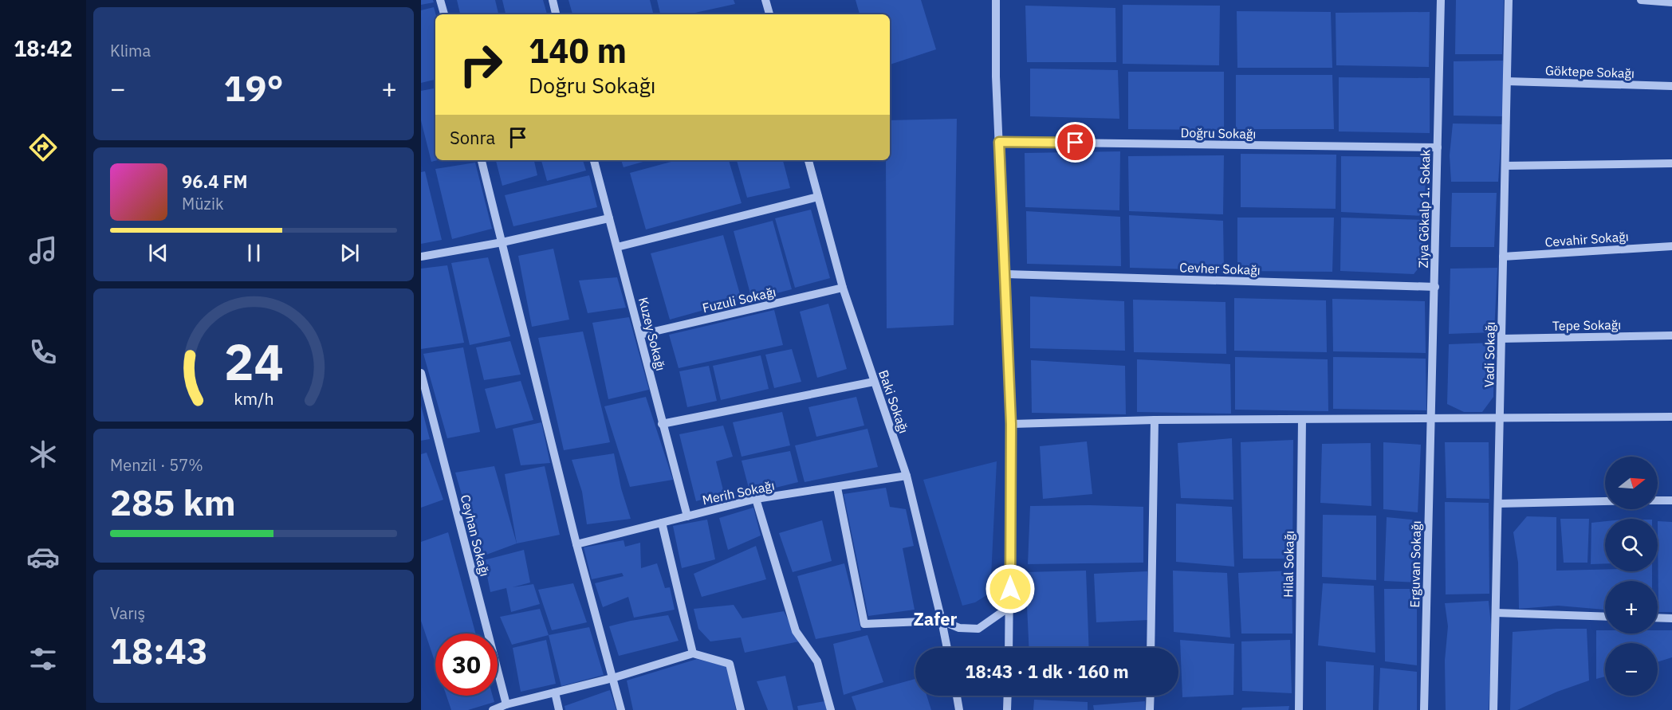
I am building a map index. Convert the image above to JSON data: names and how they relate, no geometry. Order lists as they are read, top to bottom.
{
  "streets": {
    "street": [
      "Göktepe Sokağı",
      "Doğru Sokağı",
      "Ziya Gökalp 1. Sokak",
      "Cevahir Sokağı",
      "Cevher Sokağı",
      "Fuzuli Sokağı",
      "Tepe Sokağı",
      "Kuzey Sokağı",
      "Vadi Sokağı",
      "Baki Sokağı",
      "Merih Sokağı",
      "Ceyhan Sokağı",
      "Hilal Sokağı",
      "Erguvan Sokağı"
    ]
  },
  "crossings": [
    ["Göktepe Sokağı", "Vadi Sokağı"],
    ["Doğru Sokağı", "Ziya Gökalp 1. Sokak"],
    ["Ziya Gökalp 1. Sokak", "Cevher Sokağı"],
    ["Ziya Gökalp 1. Sokak", "Erguvan Sokağı"],
    ["Cevahir Sokağı", "Vadi Sokağı"],
    ["Fuzuli Sokağı", "Kuzey Sokağı"],
    ["Fuzuli Sokağı", "Baki Sokağı"],
    ["Tepe Sokağı", "Vadi Sokağı"],
    ["Kuzey Sokağı", "Merih Sokağı"],
    ["Baki Sokağı", "Merih Sokağı"]
  ],
  "districts": ["Zafer"],
  "north": "right",
  "page": {
    "tabs": "18:42",
    "tile": [
      "Klima",
      ["Menzil · 57%", "285 km"],
      ["Varış", "18:43"]
    ],
    "turn": ["140 m", "Doğru Sokağı"],
    "heat": ["−", "19°", "+"],
    "then": "Sonra",
    "song": ["96.4 FM", "Müzik"],
    "map_buttons": ["+", "−"],
    "limit": "30",
    "trip": "18:43 · 1 dk · 160 m",
    "gauge": ["24", "km/h"]
  }
}
